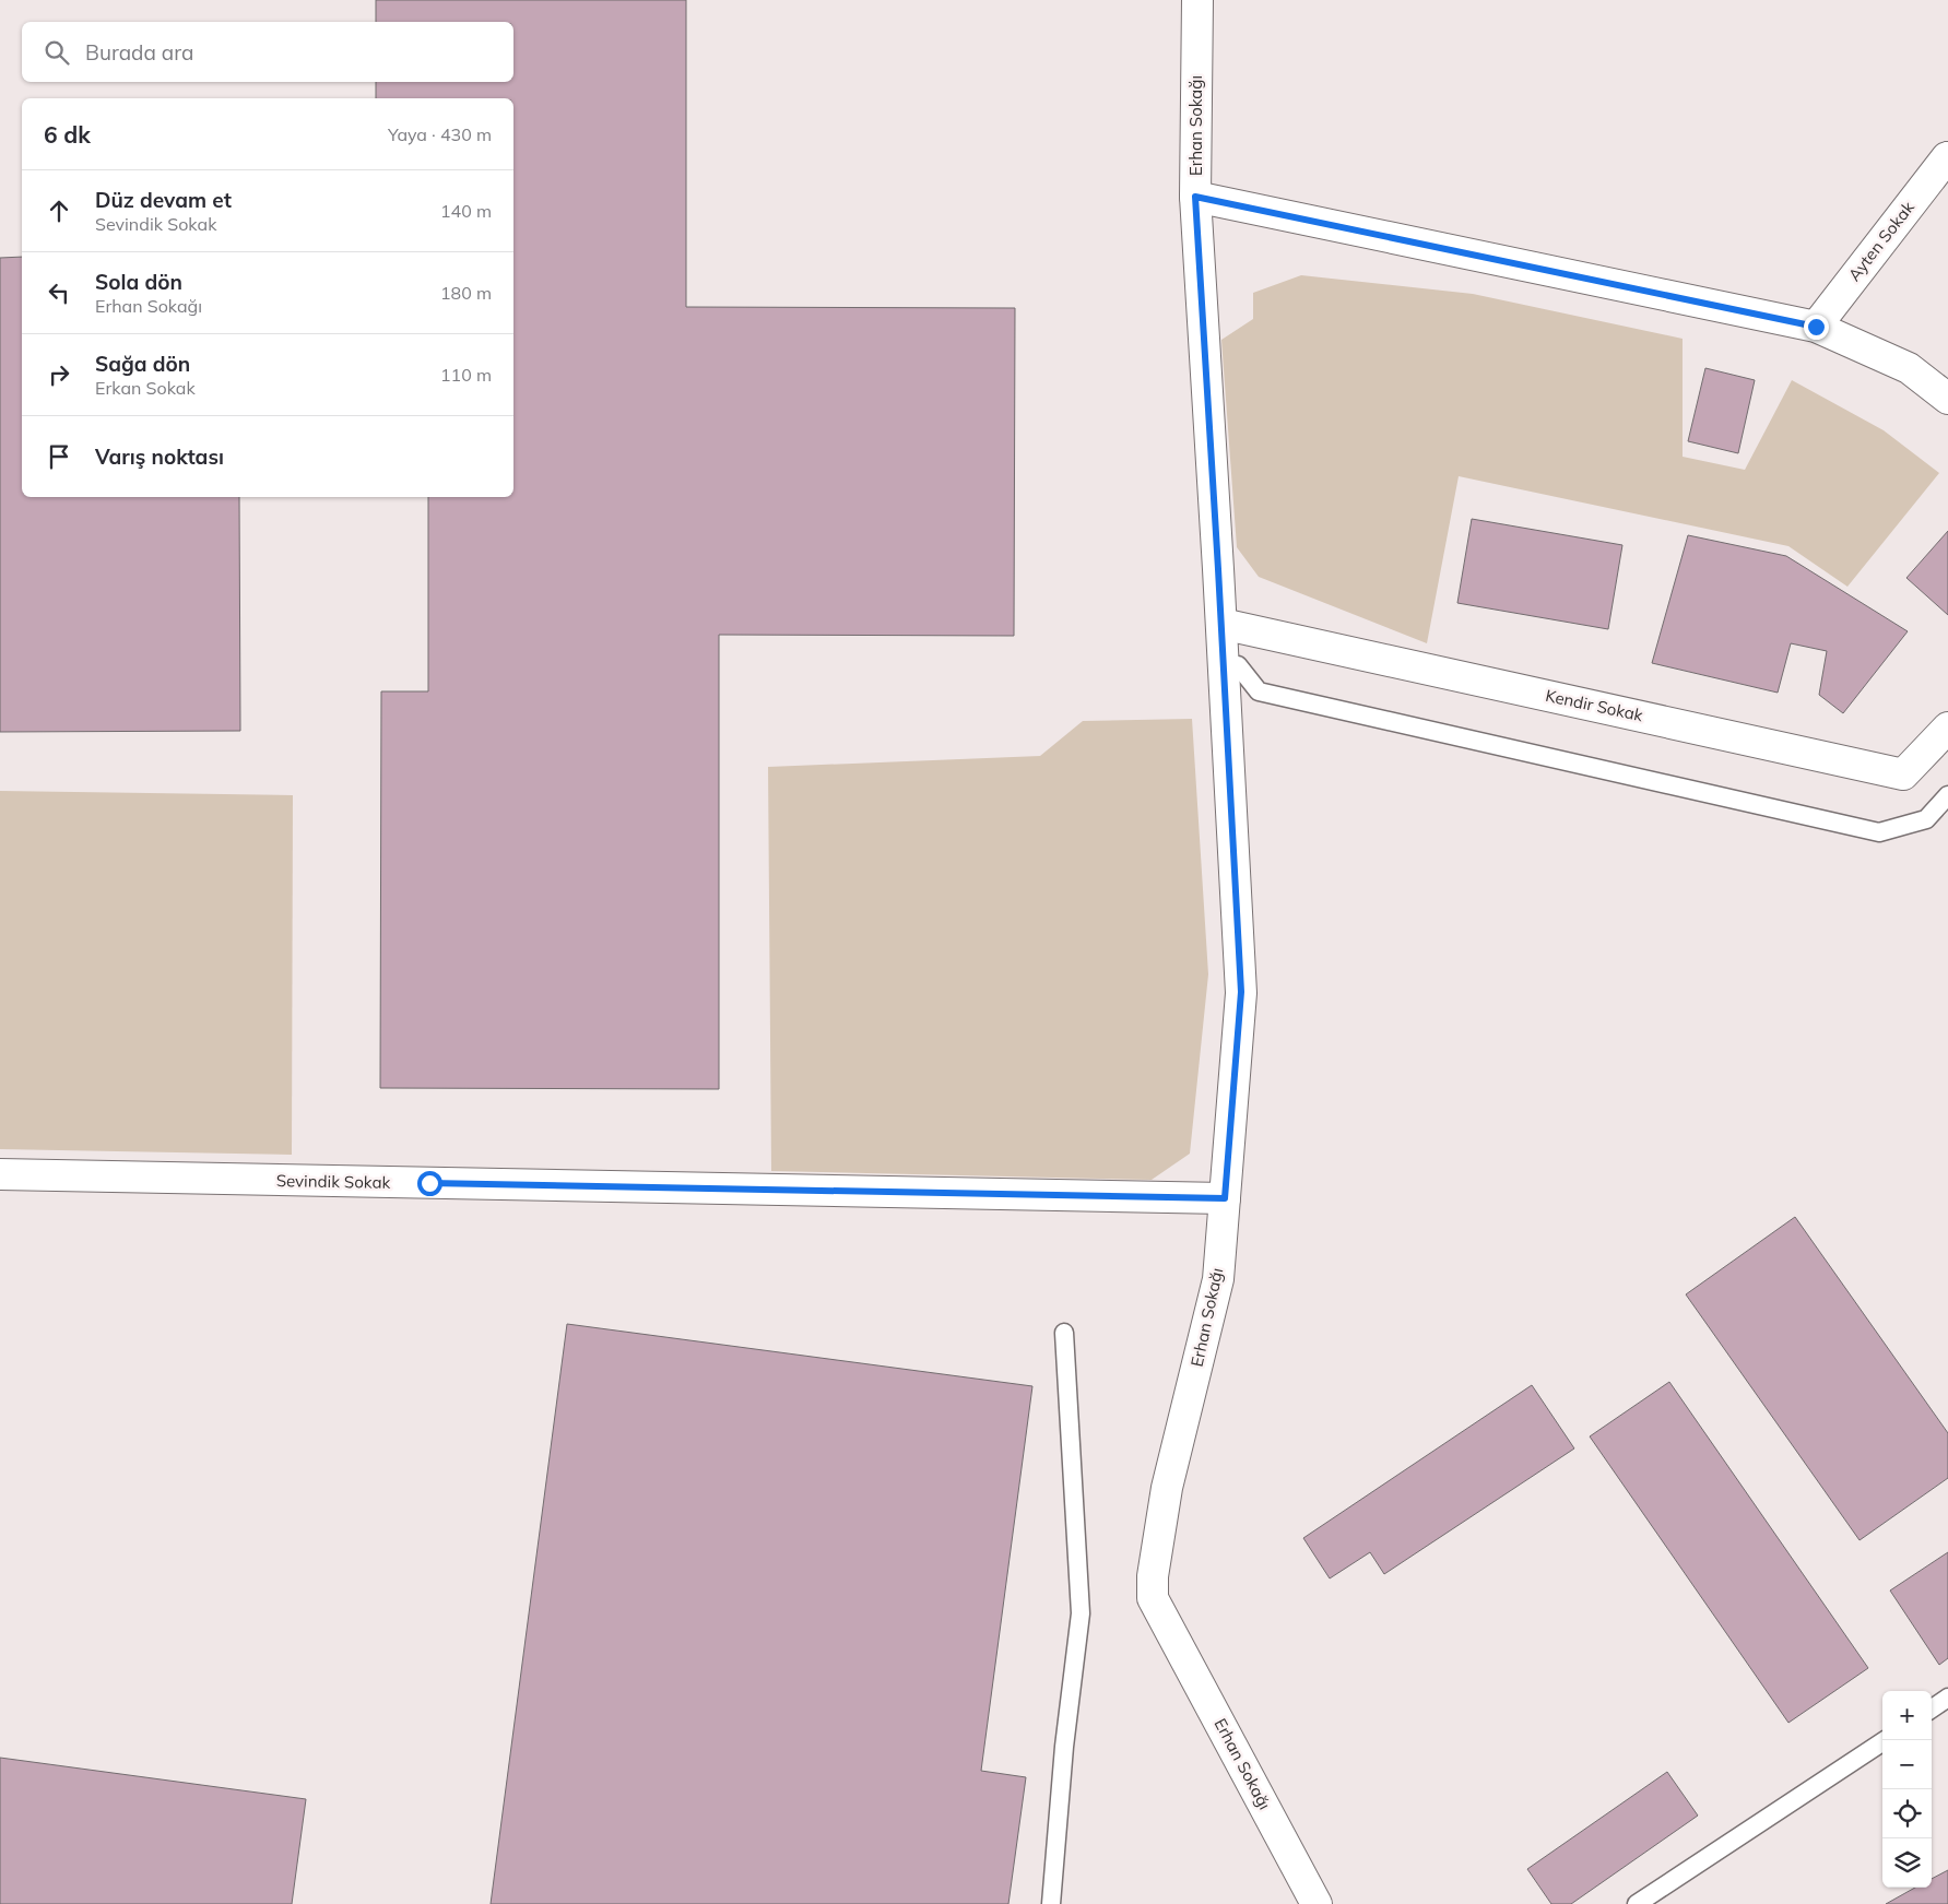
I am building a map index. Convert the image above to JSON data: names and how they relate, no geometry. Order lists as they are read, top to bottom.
{
  "streets": {
    "street": [
      "Erhan Sokağı",
      "Ayten Sokak",
      "Kendir Sokak",
      "Sevindik Sokak"
    ]
  },
  "crossings": [
    ["Erhan Sokağı", "Kendir Sokak"],
    ["Erhan Sokağı", "Sevindik Sokak"]
  ],
  "page": {
    "search": "Burada ara",
    "heading": ["6 dk", "Yaya · 430 m"],
    "list": [
      ["Düz devam et", "Sevindik Sokak", "140 m"],
      ["Sola dön", "Erhan Sokağı", "180 m"],
      ["Sağa dön", "Erkan Sokak", "110 m"],
      "Varış noktası"
    ],
    "map_buttons": ["+", "−"]
  }
}
